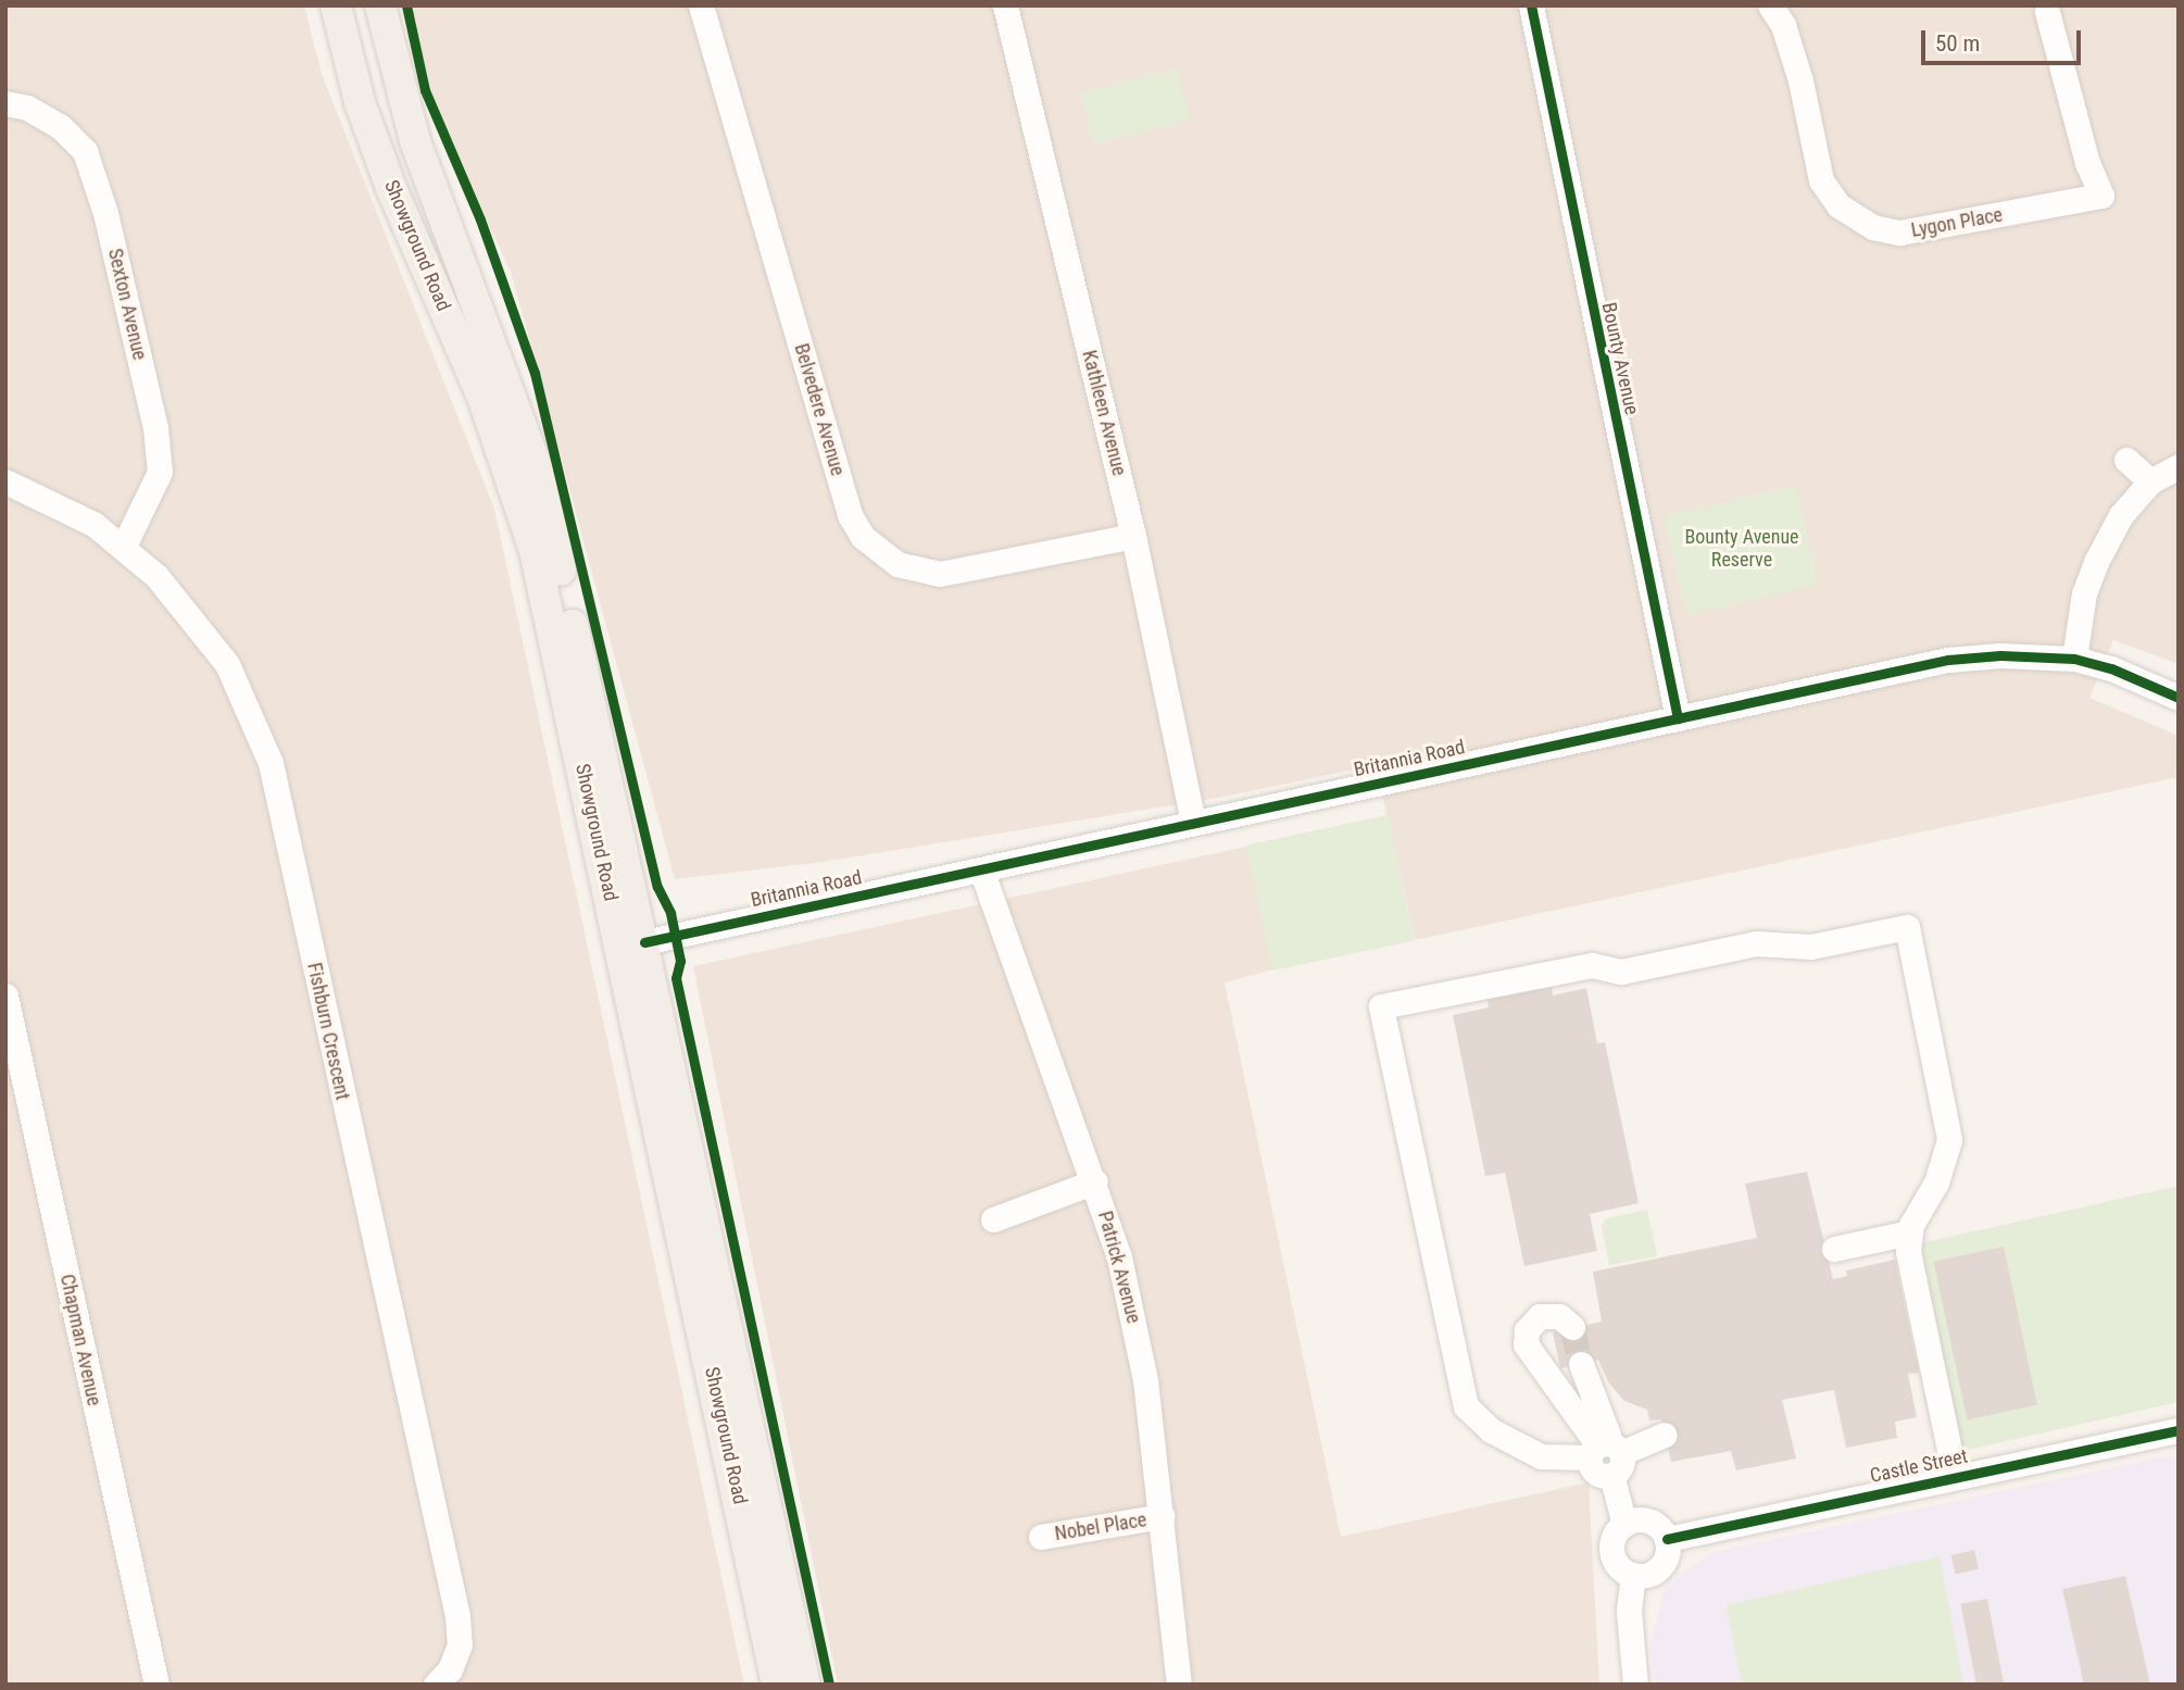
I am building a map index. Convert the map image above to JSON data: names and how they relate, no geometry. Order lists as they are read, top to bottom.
{
  "streets": {
    "main road": ["Showground Road"],
    "street": [
      "Lygon Place",
      "Sexton Avenue",
      "Bounty Avenue",
      "Belvedere Avenue",
      "Kathleen Avenue",
      "Britannia Road",
      "Fishburn Crescent",
      "Patrick Avenue",
      "Chapman Avenue",
      "Castle Street",
      "Nobel Place"
    ]
  },
  "crossings": [
    ["Showground Road", "Britannia Road"],
    ["Sexton Avenue", "Fishburn Crescent"],
    ["Bounty Avenue", "Britannia Road"],
    ["Belvedere Avenue", "Kathleen Avenue"],
    ["Kathleen Avenue", "Britannia Road"],
    ["Britannia Road", "Patrick Avenue"],
    ["Patrick Avenue", "Nobel Place"]
  ],
  "parks": ["Bounty Avenue Reserve"],
  "scale_bar": "50 m"
}
